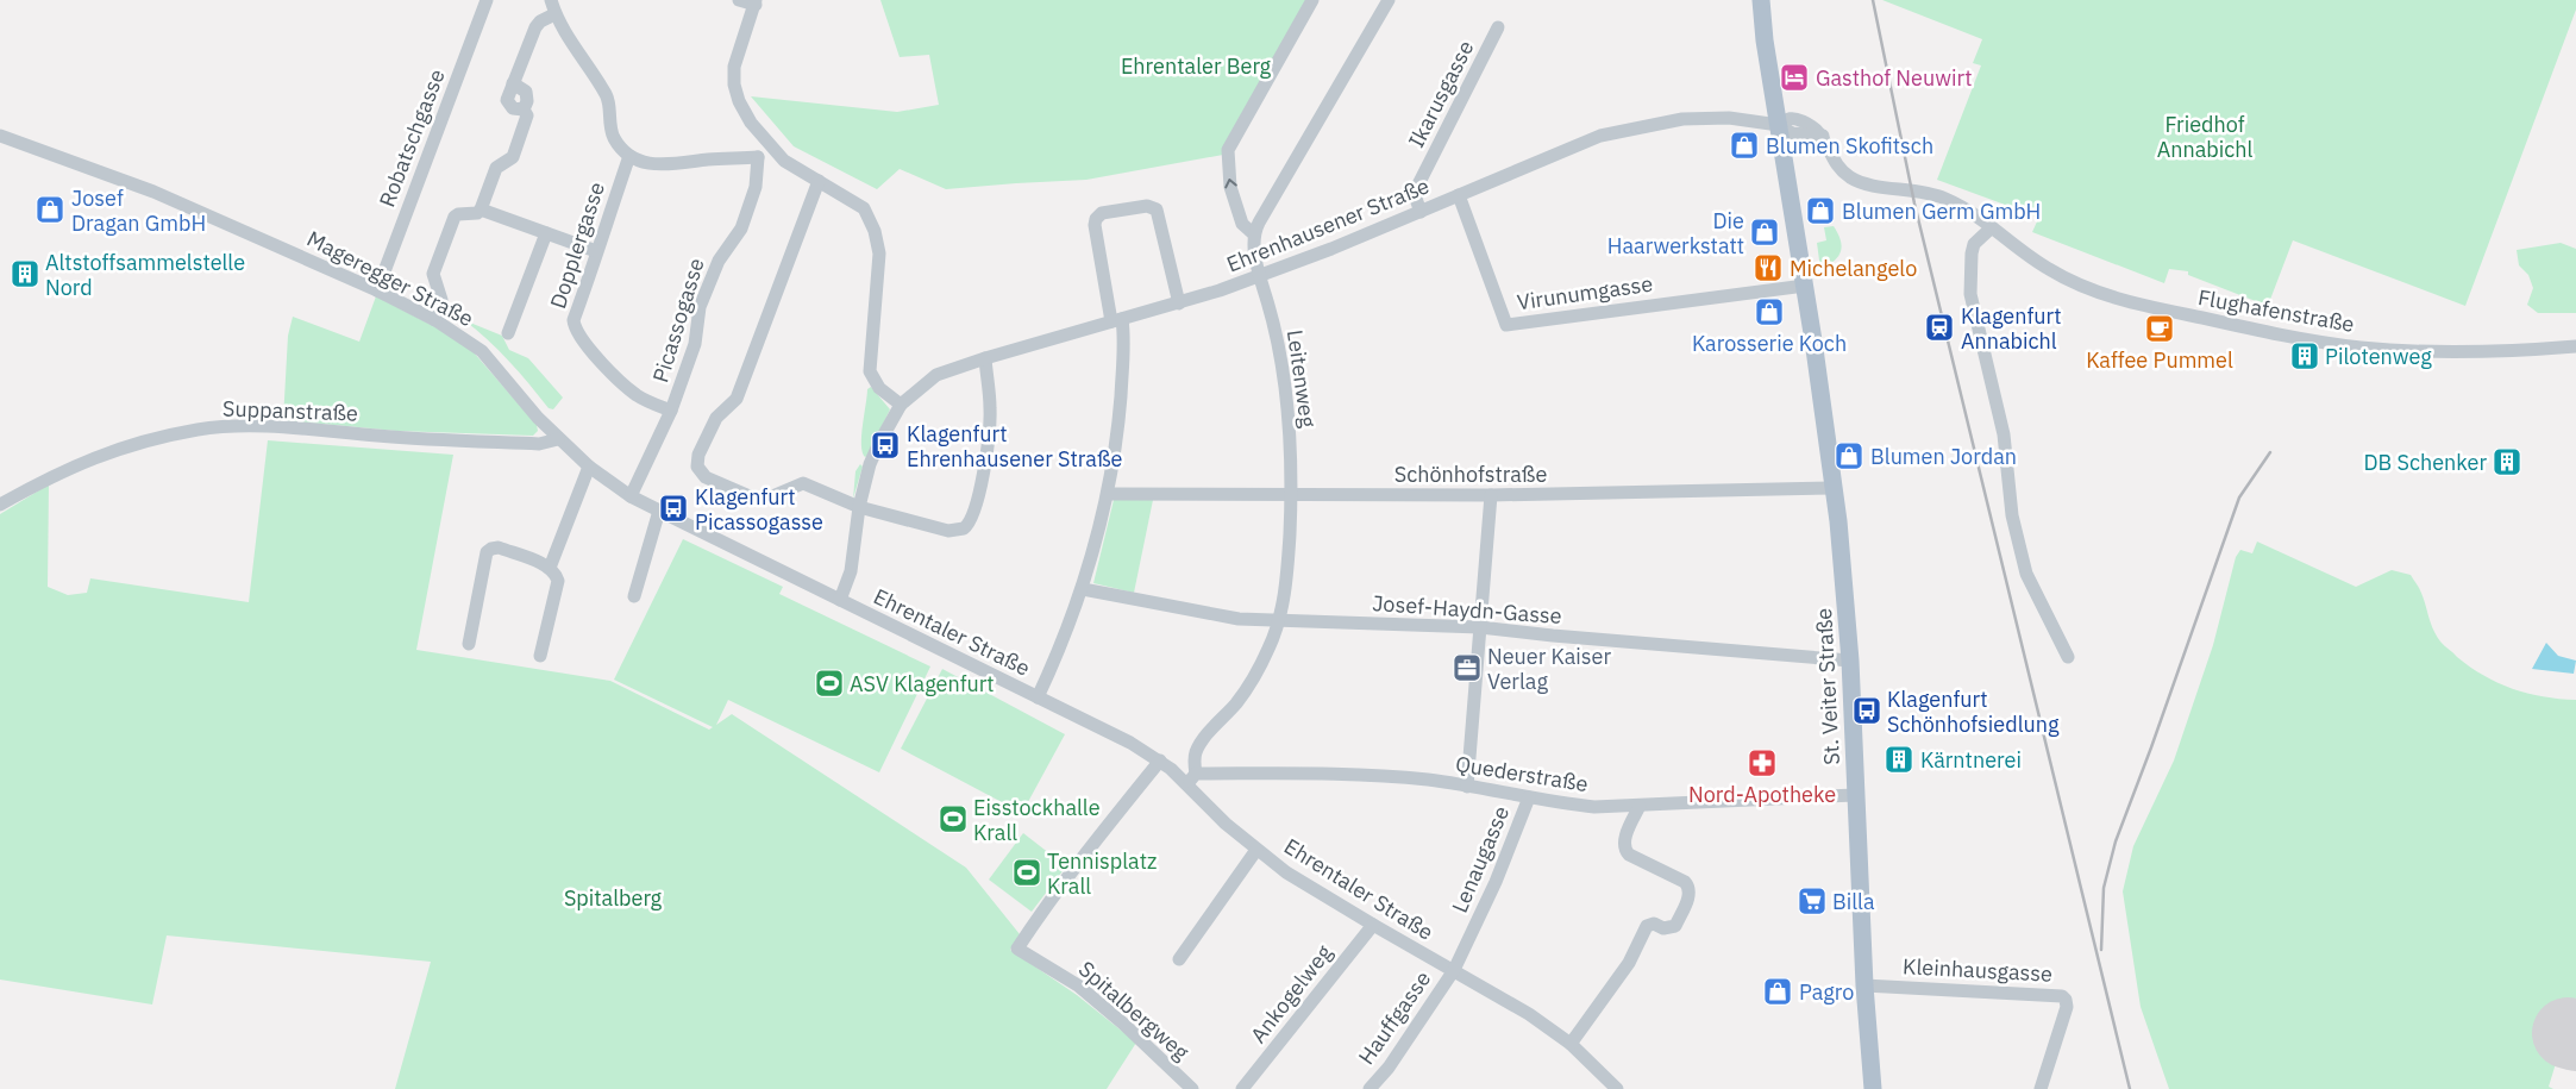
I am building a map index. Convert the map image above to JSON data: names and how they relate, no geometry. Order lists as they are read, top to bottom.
{
  "streets": {
    "main road": ["St. Veiter Straße"],
    "street": [
      "Ikarusgasse",
      "Robatschgasse",
      "Ehrenhausener Straße",
      "Dopplergasse",
      "Mageregger Straße",
      "Virunumgasse",
      "Flughafenstraße",
      "Picassogasse",
      "Leitenweg",
      "Suppanstraße",
      "Schönhofstraße",
      "Josef-Haydn-Gasse",
      "Ehrentaler Straße",
      "Quederstraße",
      "Lenaugasse",
      "Kleinhausgasse",
      "Ankogelweg",
      "Spitalbergweg",
      "Hauffgasse"
    ]
  },
  "crossings": [
    ["Ikarusgasse", "Ehrenhausener Straße"],
    ["Robatschgasse", "Mageregger Straße"],
    ["Ehrenhausener Straße", "Virunumgasse"],
    ["Ehrenhausener Straße", "Flughafenstraße"],
    ["Ehrenhausener Straße", "Leitenweg"],
    ["Ehrenhausener Straße", "Ehrentaler Straße"],
    ["Ehrenhausener Straße", "St. Veiter Straße"],
    ["Dopplergasse", "Picassogasse"],
    ["Mageregger Straße", "Picassogasse"],
    ["Mageregger Straße", "Suppanstraße"],
    ["Mageregger Straße", "Ehrentaler Straße"],
    ["Virunumgasse", "St. Veiter Straße"],
    ["Flughafenstraße", "St. Veiter Straße"],
    ["Leitenweg", "Schönhofstraße"],
    ["Leitenweg", "Josef-Haydn-Gasse"],
    ["Leitenweg", "Ehrentaler Straße"],
    ["Leitenweg", "Quederstraße"],
    ["Schönhofstraße", "St. Veiter Straße"],
    ["Josef-Haydn-Gasse", "St. Veiter Straße"],
    ["Ehrentaler Straße", "Quederstraße"],
    ["Ehrentaler Straße", "Lenaugasse"],
    ["Ehrentaler Straße", "Ankogelweg"],
    ["Ehrentaler Straße", "Spitalbergweg"],
    ["Ehrentaler Straße", "Hauffgasse"],
    ["St. Veiter Straße", "Quederstraße"],
    ["St. Veiter Straße", "Kleinhausgasse"],
    ["Quederstraße", "Lenaugasse"],
    ["Lenaugasse", "Hauffgasse"]
  ],
  "parks": ["Ehrentaler Berg", "Friedhof Annabichl", "Spitalberg"],
  "places": {
    "hotel": ["Gasthof Neuwirt"],
    "shop": [
      "Blumen Skofitsch",
      "Josef Dragan GmbH",
      "Blumen Germ GmbH",
      "Die Haarwerkstatt",
      "Karosserie Koch",
      "Blumen Jordan",
      "Pagro"
    ],
    "restaurant": ["Michelangelo"],
    "building": [
      "Altstoffsammelstelle Nord",
      "Pilotenweg",
      "DB Schenker",
      "Kärntnerei"
    ],
    "station": ["Klagenfurt Annabichl"],
    "cafe": ["Kaffee Pummel"],
    "bus stop": ["Klagenfurt Ehrenhausener Straße", "Klagenfurt Picassogasse", "Klagenfurt Schönhofsiedlung"],
    "office": ["Neuer Kaiser Verlag"],
    "sports": ["ASV Klagenfurt", "Eisstockhalle Krall", "Tennisplatz Krall"],
    "pharmacy": ["Nord-Apotheke"],
    "supermarket": ["Billa"]
  }
}
